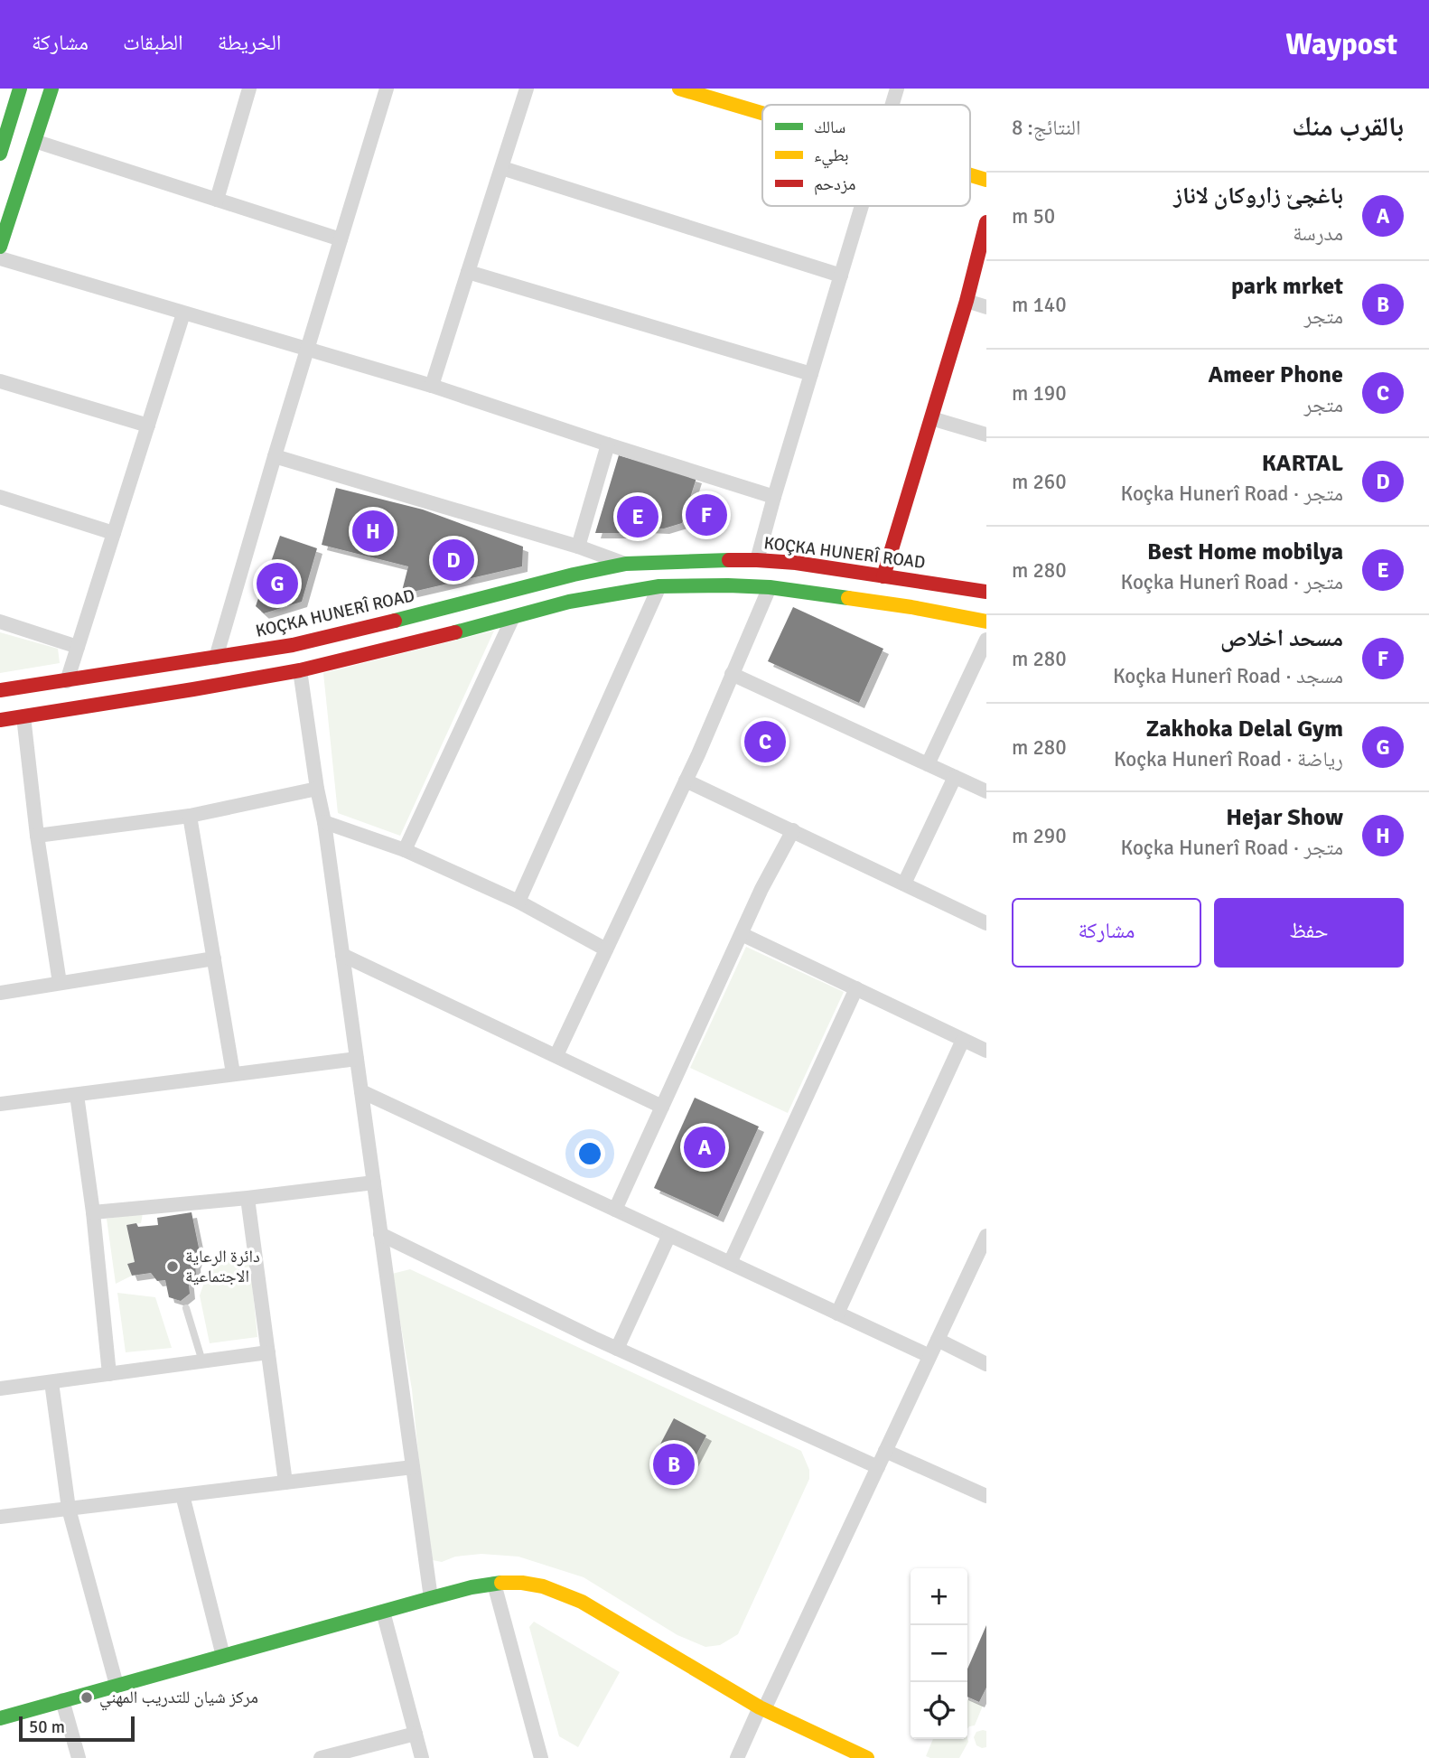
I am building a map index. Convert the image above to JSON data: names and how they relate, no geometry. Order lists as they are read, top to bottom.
{
  "streets": {
    "main road": ["KOÇKA HUNERÎ ROAD"]
  },
  "places": ["دائرة الرعاية الاجتماعية", "مركز شيان للتدريب المهني"],
  "legend": ["سالك", "بطيء", "مزدحم"],
  "scale_bar": "50 m",
  "page": {
    "header": "Waypost",
    "nav": ["الخريطة", "الطبقات", "مشاركة"],
    "heading": ["بالقرب منك", "النتائج: 8"],
    "list": [
      {
        "mark": "A",
        "name": "باغچێ زاروكان لاناز",
        "note": "مدرسة",
        "value": "50 m"
      },
      {
        "mark": "B",
        "name": "park mrket",
        "note": "متجر",
        "value": "140 m"
      },
      {
        "mark": "C",
        "name": "Ameer Phone",
        "note": "متجر",
        "value": "190 m"
      },
      {
        "mark": "D",
        "name": "KARTAL",
        "note": "متجر · Koçka Hunerî Road",
        "value": "260 m"
      },
      {
        "mark": "E",
        "name": "Best Home mobilya",
        "note": "متجر · Koçka Hunerî Road",
        "value": "280 m"
      },
      {
        "mark": "F",
        "name": "مسحد اخلاص",
        "note": "مسجد · Koçka Hunerî Road",
        "value": "280 m"
      },
      {
        "mark": "G",
        "name": "Zakhoka Delal Gym",
        "note": "رياضة · Koçka Hunerî Road",
        "value": "280 m"
      },
      {
        "mark": "H",
        "name": "Hejar Show",
        "note": "متجر · Koçka Hunerî Road",
        "value": "290 m"
      }
    ],
    "pins": [
      "F",
      "E",
      "H",
      "D",
      "G",
      "C",
      "A",
      "B"
    ],
    "buttons": ["حفظ", "مشاركة"],
    "map_buttons": ["+", "−"],
    "scale": "50 m"
  }
}
